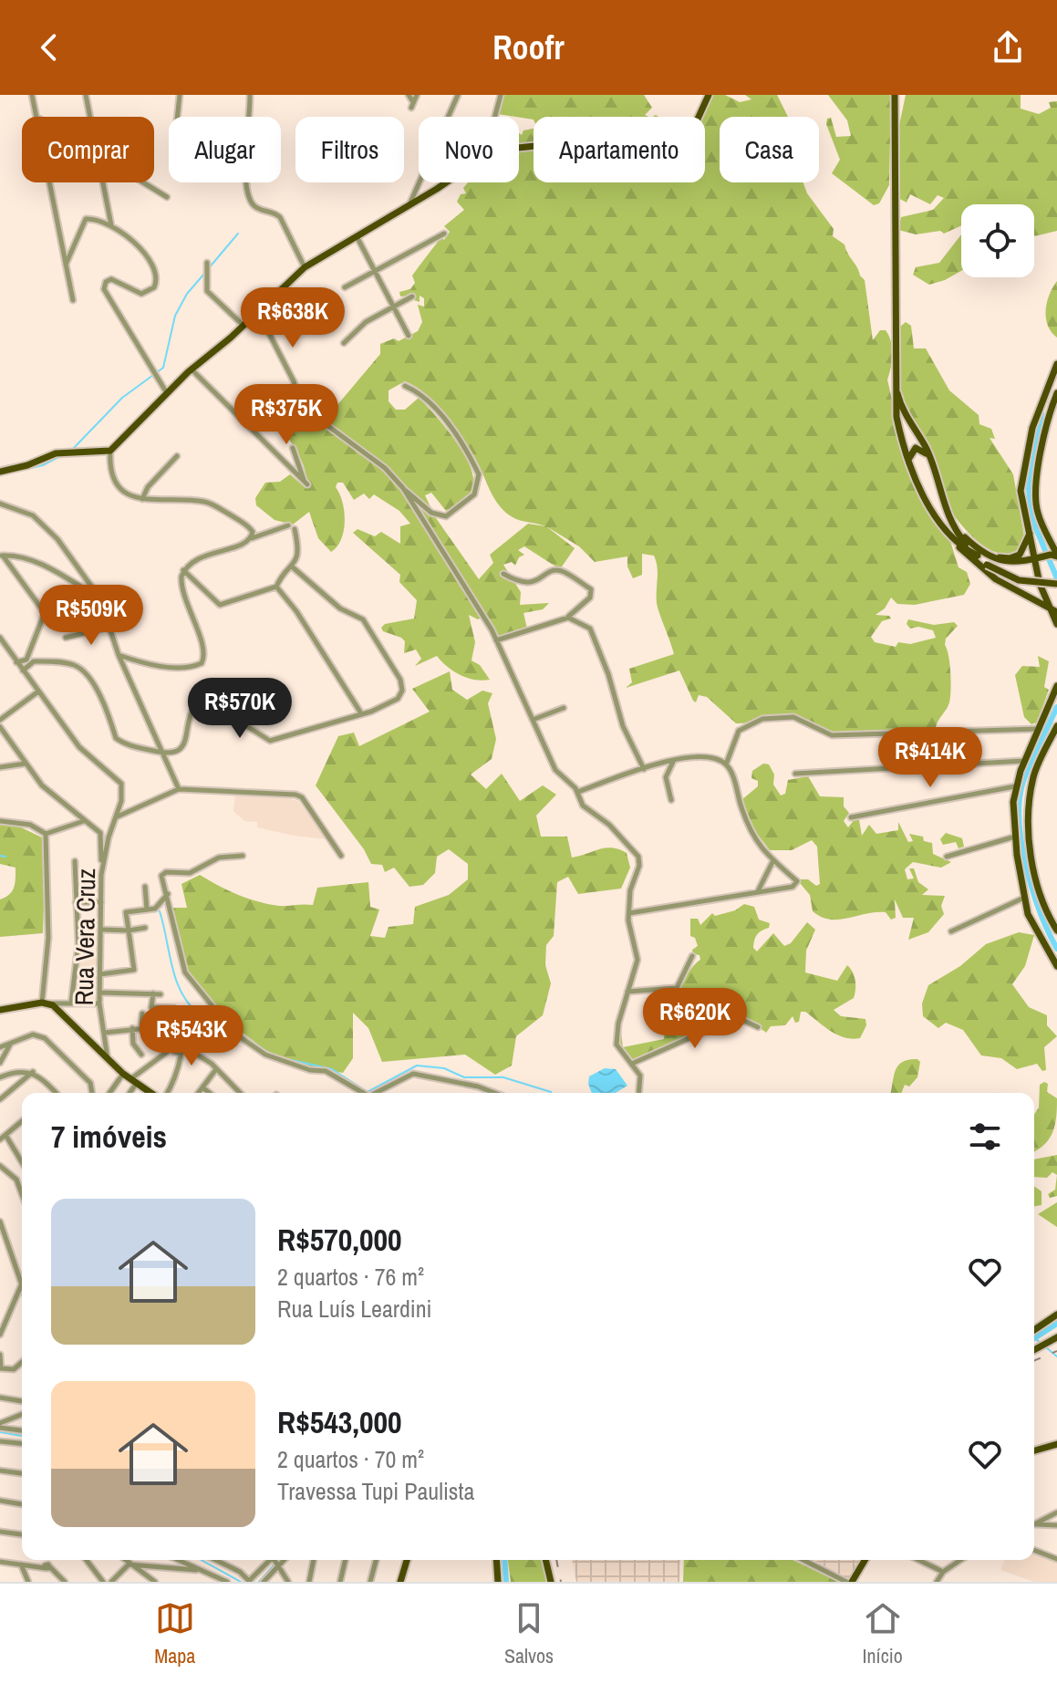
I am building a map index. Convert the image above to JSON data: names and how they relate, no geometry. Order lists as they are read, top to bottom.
{
  "streets": {
    "street": ["Rua Vera Cruz"]
  },
  "page": {
    "header": "Roofr",
    "chip": [
      "Comprar",
      "Alugar",
      "Filtros",
      "Novo",
      "Apartamento",
      "Casa"
    ],
    "price": [
      "R$638K",
      "R$375K",
      "R$509K",
      "R$570K",
      "R$414K",
      "R$620K",
      "R$543K"
    ],
    "heading": "7 imóveis",
    "list": [
      {
        "name": "R$570,000",
        "note": "2 quartos · 76 m² · Rua Luís Leardini"
      },
      {
        "name": "R$543,000",
        "note": "2 quartos · 70 m² · Travessa Tupi Paulista"
      }
    ],
    "tabs": ["Mapa", "Salvos", "Início"]
  }
}
